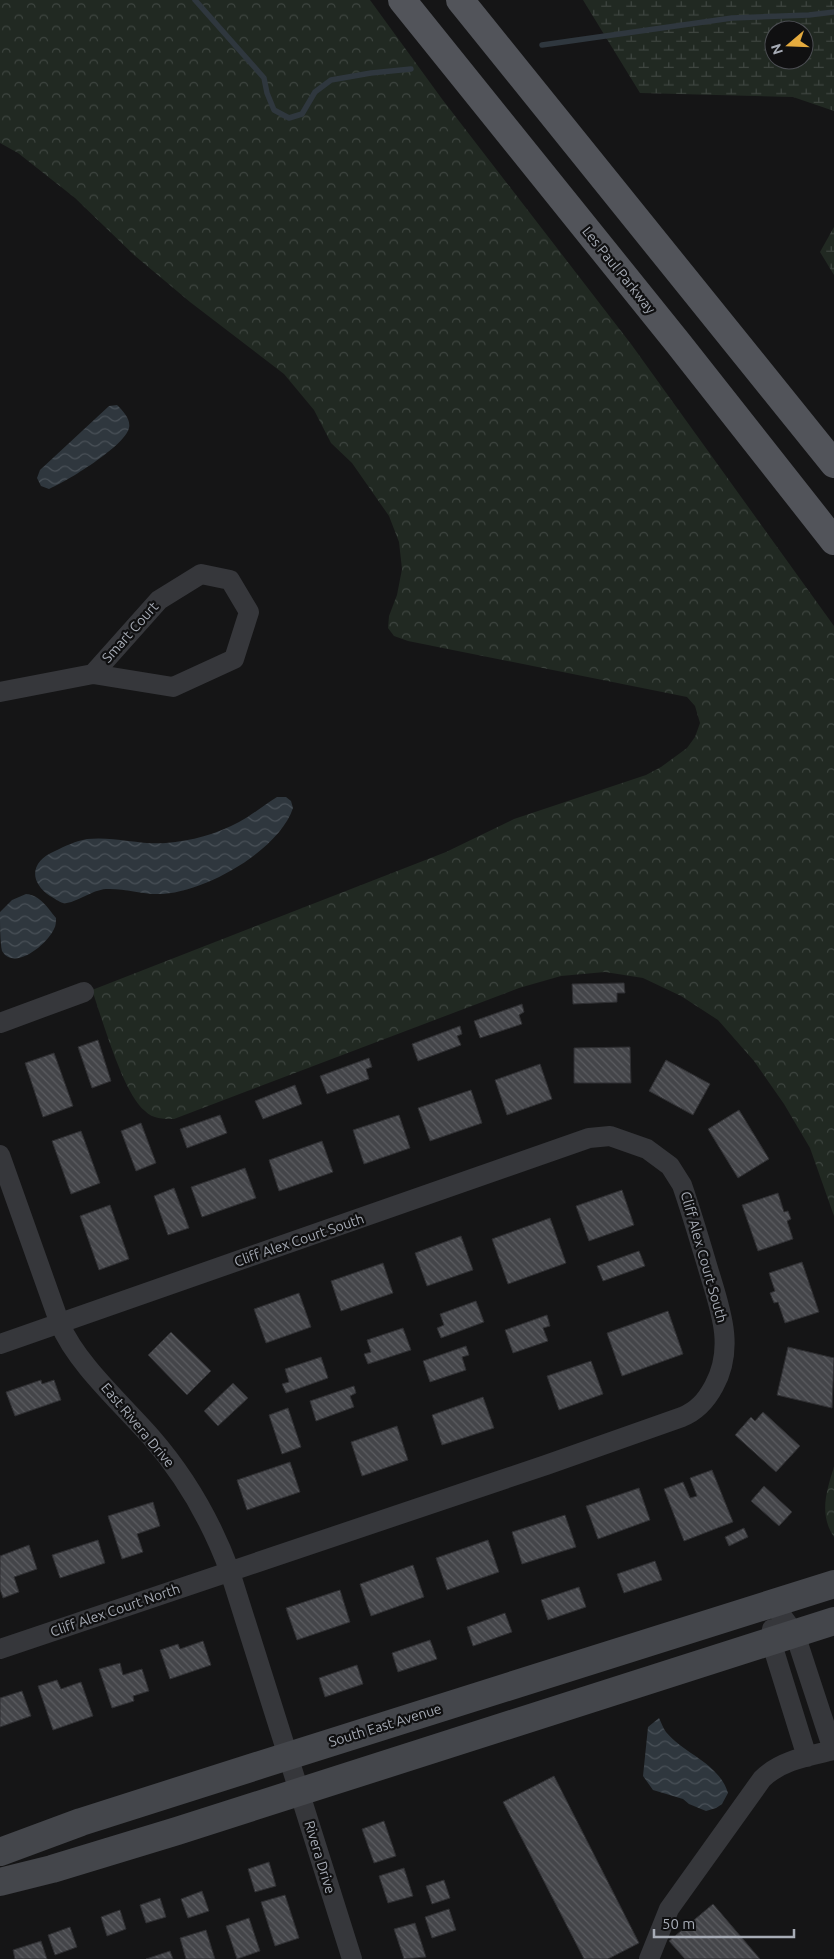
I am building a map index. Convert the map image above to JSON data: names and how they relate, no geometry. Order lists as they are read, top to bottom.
{
  "streets": {
    "main road": ["Les Paul Parkway", "South East Avenue"],
    "street": [
      "Smart Court",
      "Cliff Alex Court South",
      "East Rivera Drive",
      "Cliff Alex Court North",
      "Rivera Drive"
    ]
  },
  "crossings": [
    ["Cliff Alex Court South", "East Rivera Drive"],
    ["Cliff Alex Court South", "Cliff Alex Court North"],
    ["East Rivera Drive", "Cliff Alex Court North"],
    ["East Rivera Drive", "South East Avenue"],
    ["East Rivera Drive", "Rivera Drive"],
    ["South East Avenue", "Rivera Drive"]
  ],
  "scale_bar": "50 m",
  "north": "left"
}
